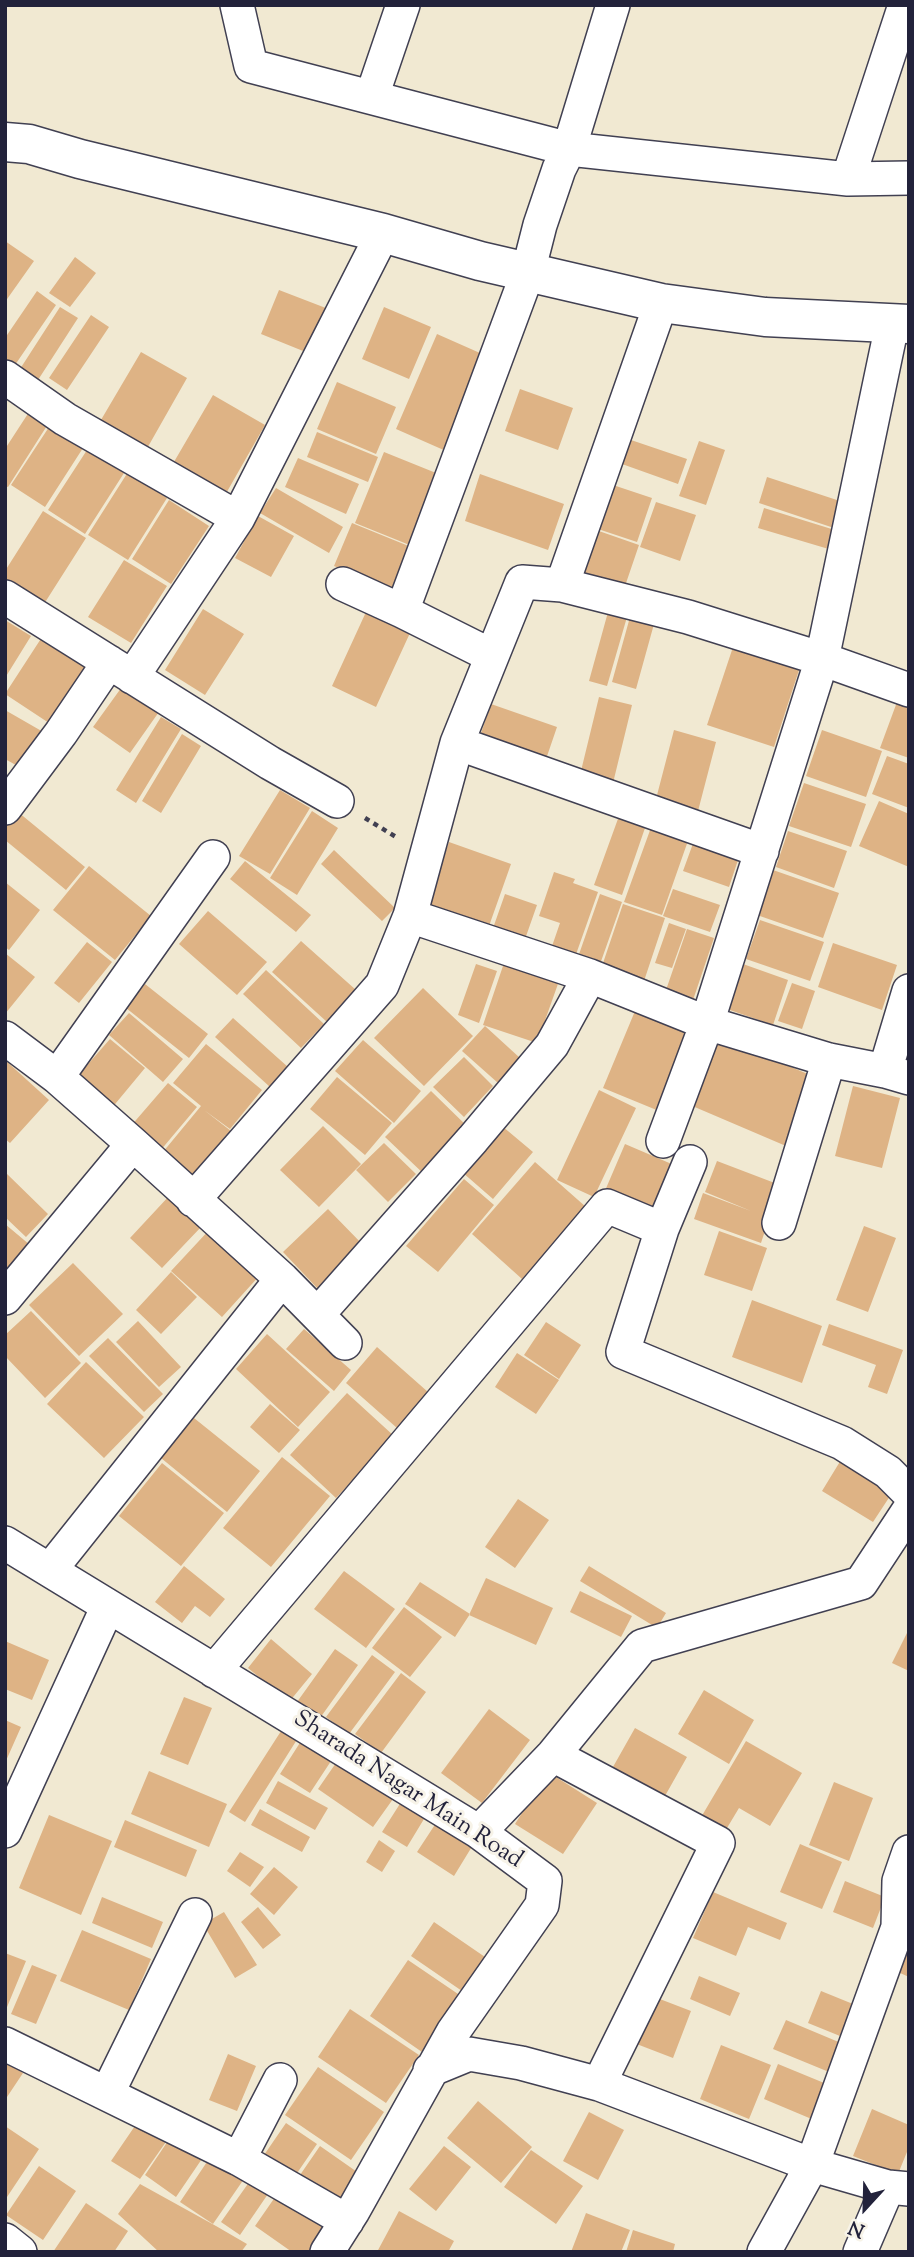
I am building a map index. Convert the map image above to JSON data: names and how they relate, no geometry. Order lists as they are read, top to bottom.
{
  "streets": {
    "street": ["Sharada Nagar Main Road"]
  },
  "north": "bottom"
}
